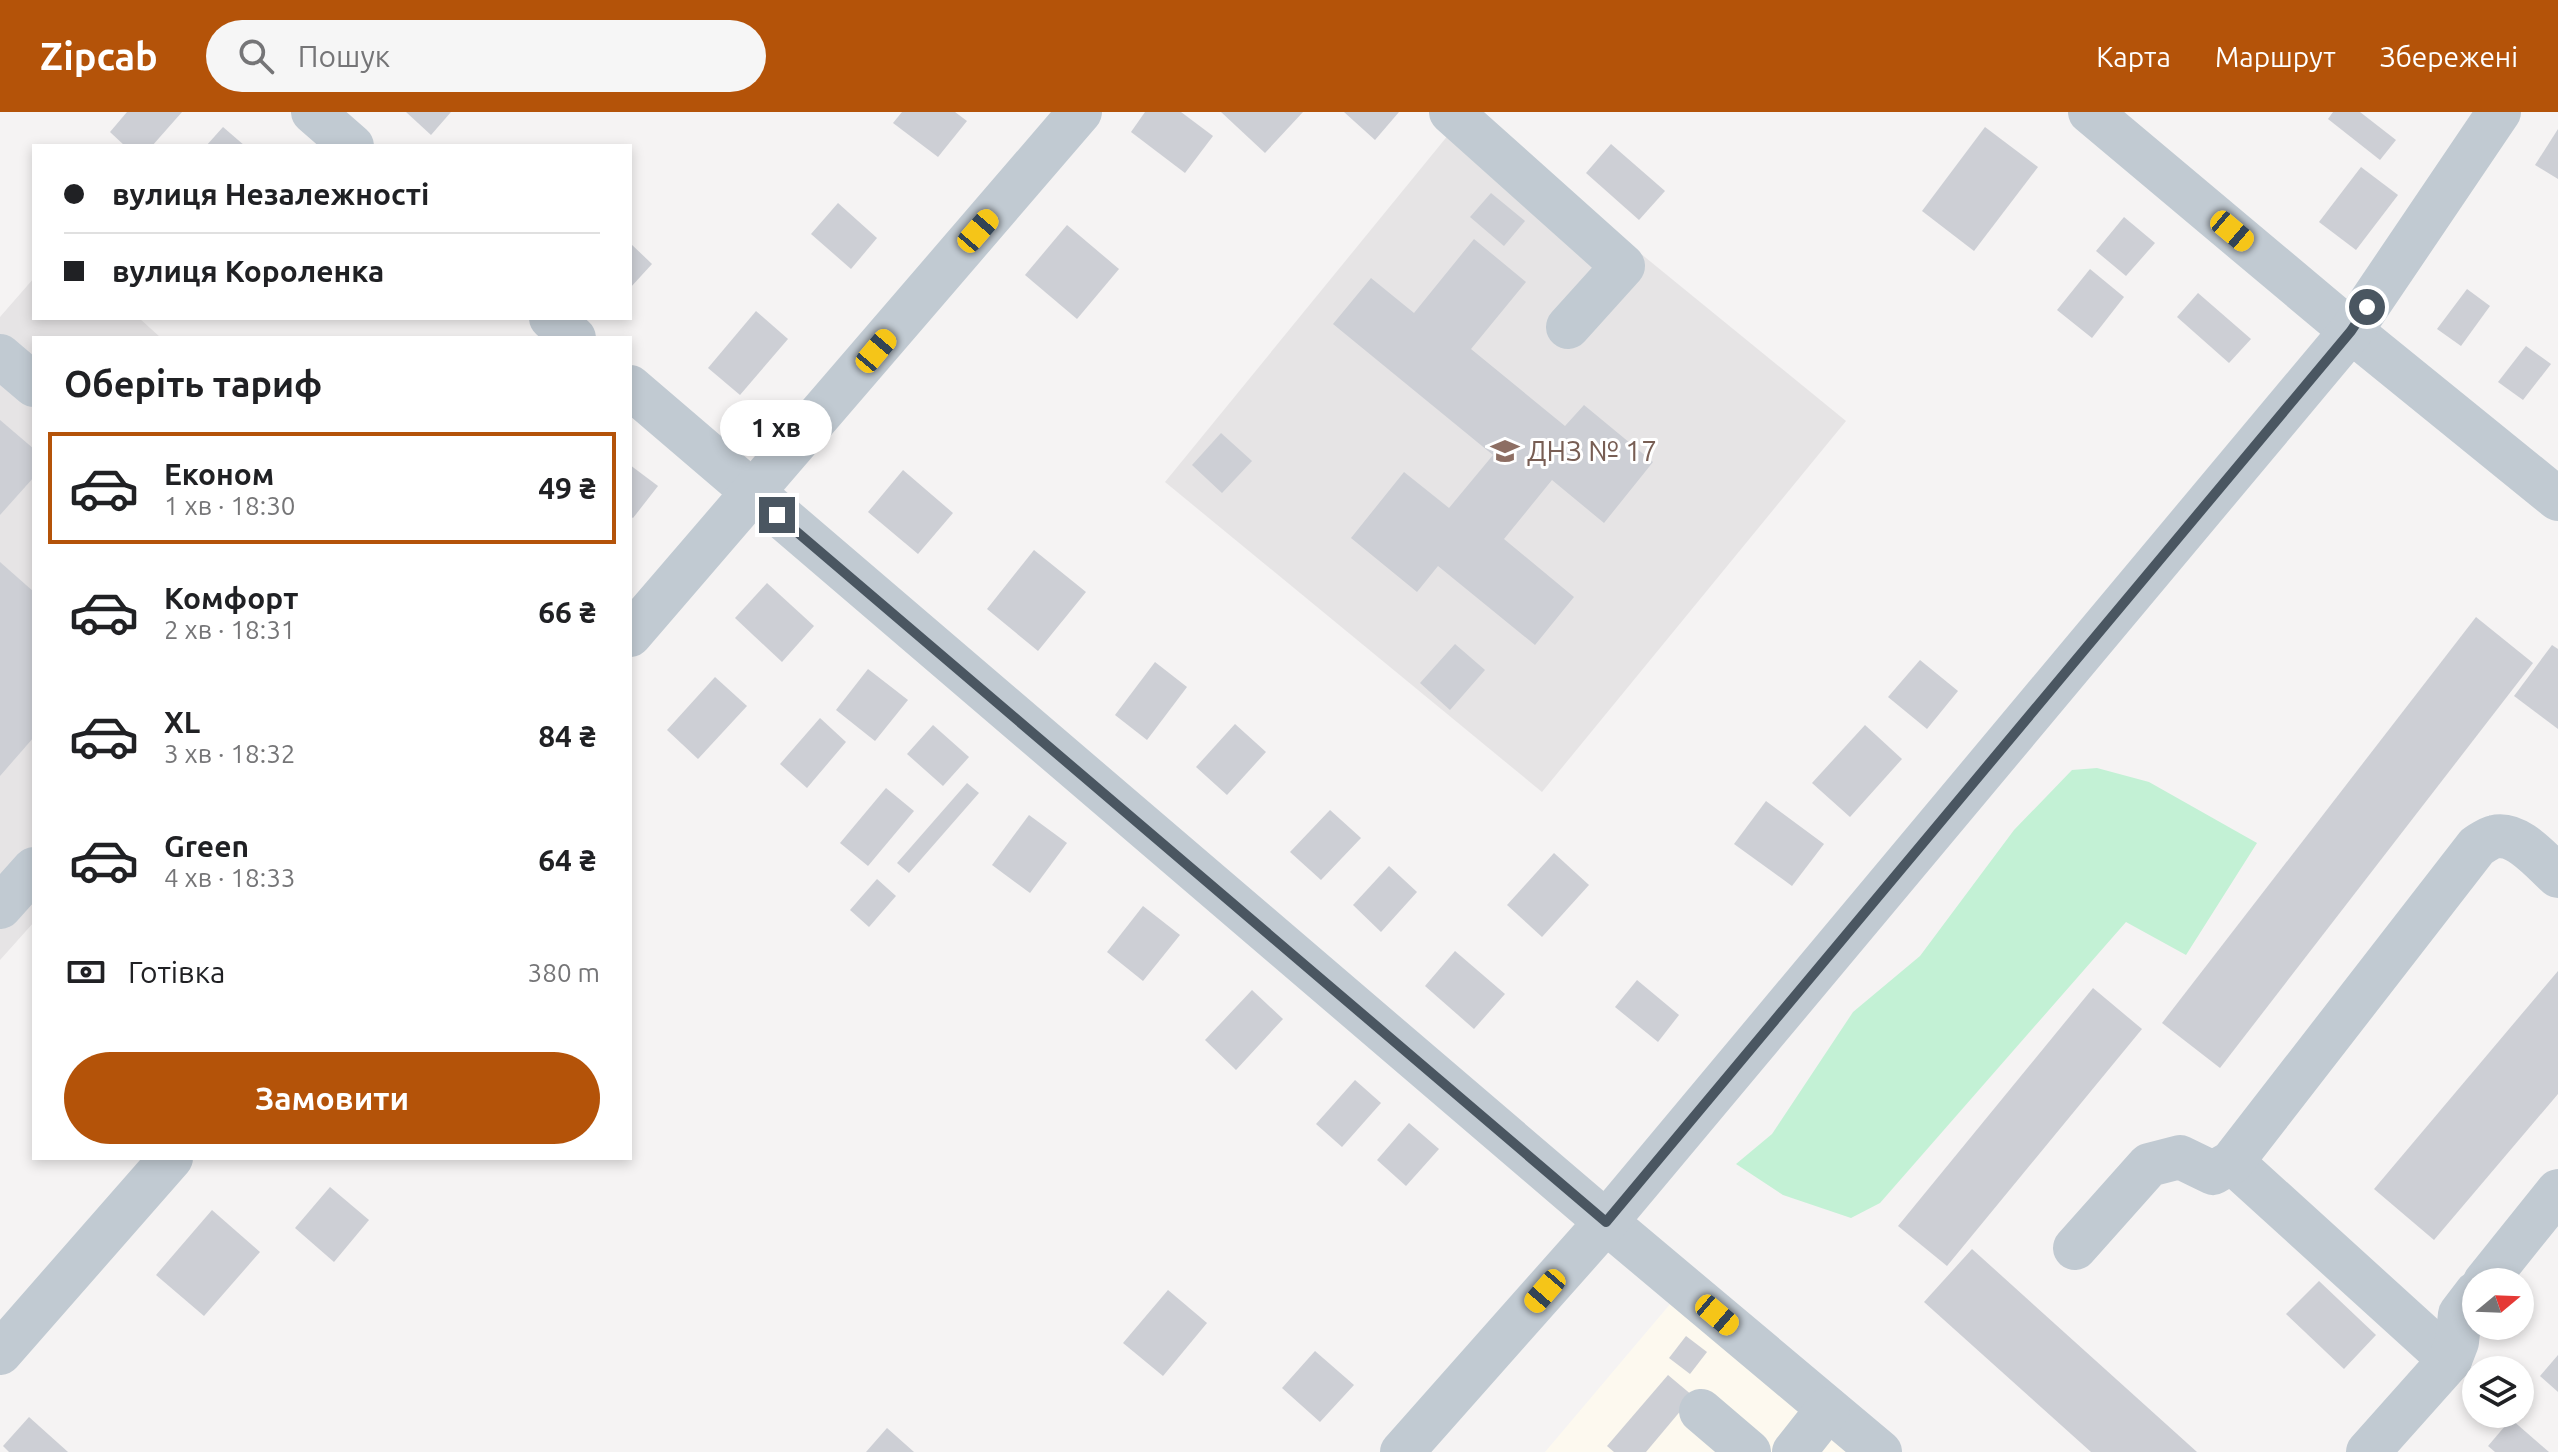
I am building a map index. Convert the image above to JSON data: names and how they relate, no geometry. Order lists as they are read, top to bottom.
{
  "places": {
    "school or university": ["ДНЗ № 17"]
  },
  "north": "right",
  "page": {
    "header": "Zipcab",
    "search": "Пошук",
    "nav": ["Карта", "Маршрут", "Збережені"],
    "banner": ["вулиця Незалежності", "вулиця Короленка"],
    "heading": "Оберіть тариф",
    "bubble": "1 хв",
    "list": [
      {
        "name": "Економ",
        "note": "1 хв · 18:30",
        "value": "49 ₴"
      },
      {
        "name": "Комфорт",
        "note": "2 хв · 18:31",
        "value": "66 ₴"
      },
      {
        "name": "XL",
        "note": "3 хв · 18:32",
        "value": "84 ₴"
      },
      {
        "name": "Green",
        "note": "4 хв · 18:33",
        "value": "64 ₴"
      }
    ],
    "pay": ["Готівка", "380 m"],
    "buttons": "Замовити"
  }
}
